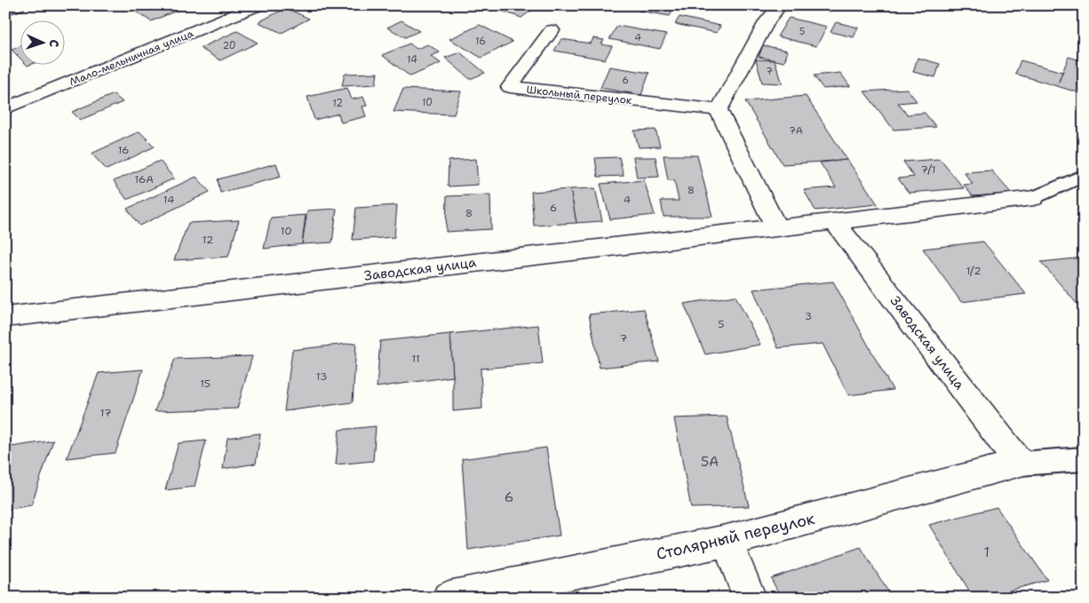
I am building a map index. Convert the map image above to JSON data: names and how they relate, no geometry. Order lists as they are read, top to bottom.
{
  "streets": {
    "street": [
      "Мало-мельничная улица",
      "Школьный переулок",
      "Заводская улица",
      "Столярный переулок"
    ]
  },
  "crossings": [
    ["Заводская улица", "Столярный переулок"]
  ],
  "house_numbers": [
    "5",
    "4",
    "16",
    "20",
    "14",
    "7",
    "6",
    "10",
    "12",
    "7А",
    "16",
    "7/1",
    "16А",
    "8",
    "14",
    "4",
    "6",
    "8",
    "10",
    "12",
    "1/2",
    "3",
    "5",
    "7",
    "11",
    "13",
    "15",
    "17",
    "5А",
    "6",
    "1"
  ],
  "north": "right"
}
